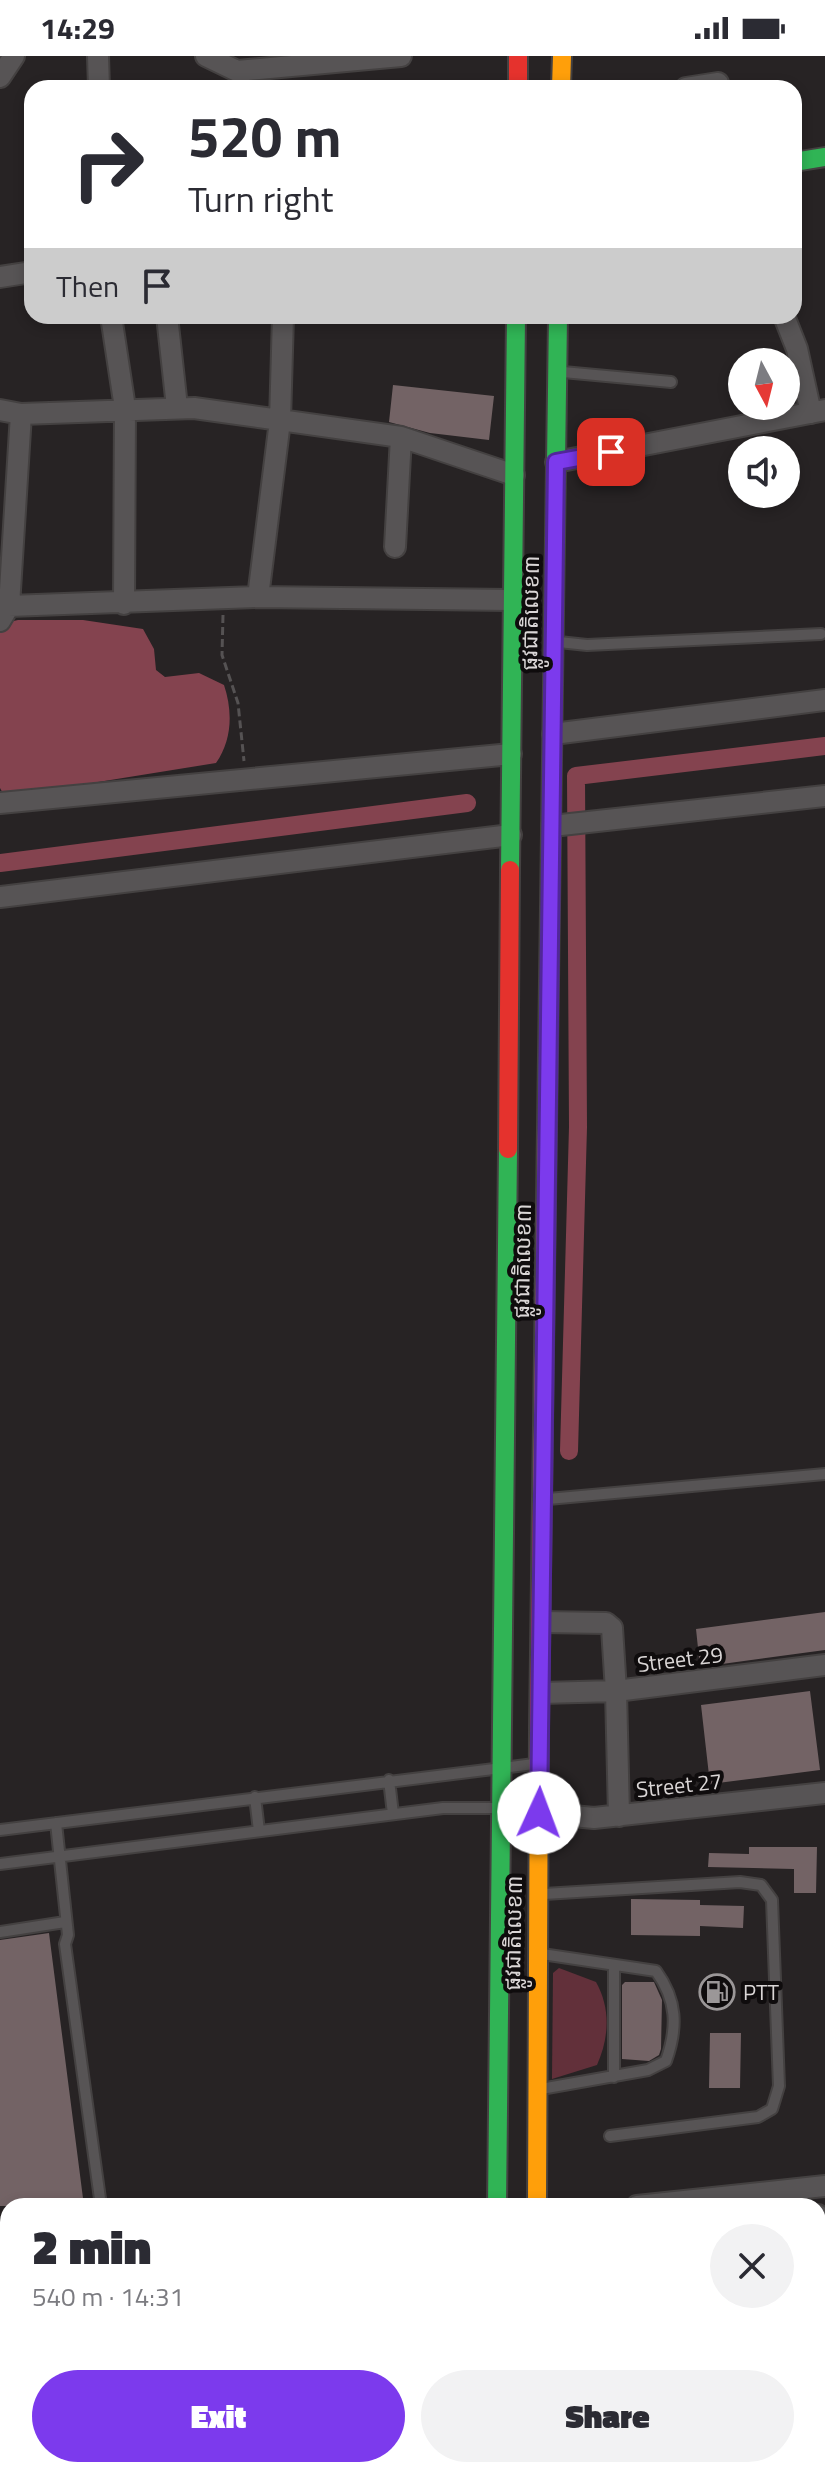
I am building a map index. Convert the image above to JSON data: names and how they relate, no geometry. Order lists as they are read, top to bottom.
{
  "streets": {
    "main road": ["ផ្លូវជាតិលេខ៣"],
    "street": ["Street 29", "Street 27"]
  },
  "crossings": [
    ["ផ្លូវជាតិលេខ៣", "Street 27"],
    ["Street 29", "Street 27"]
  ],
  "places": {
    "fuel station": ["PTT"]
  },
  "north": "bottom",
  "page": {
    "status": "14:29",
    "turn": ["520 m", "Turn right"],
    "then": "Then",
    "heading": ["2 min", "540 m · 14:31"],
    "buttons": ["Exit", "Share"]
  }
}
